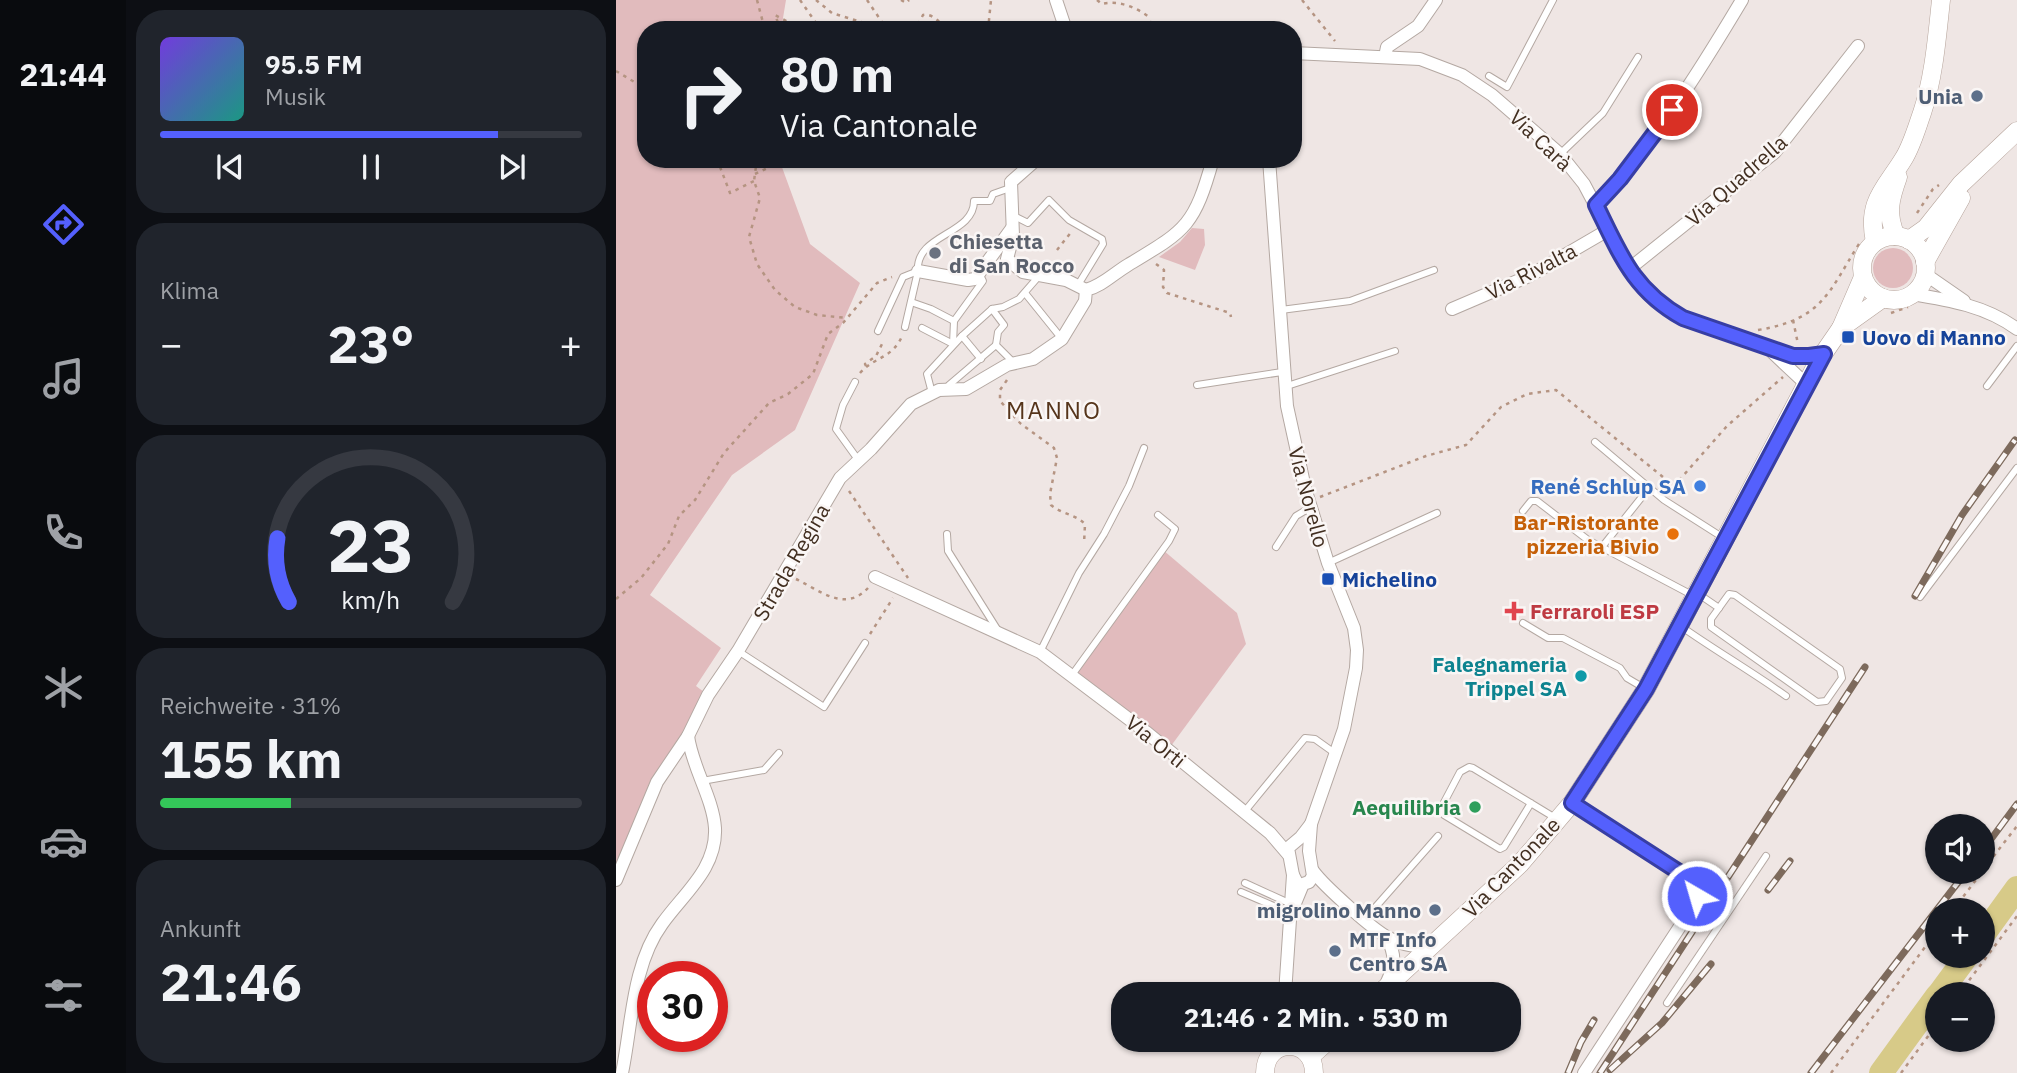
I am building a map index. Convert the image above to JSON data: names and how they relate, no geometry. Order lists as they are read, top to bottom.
{
  "streets": {
    "main road": ["Via Cantonale"],
    "street": [
      "Via Carà",
      "Via Quadrella",
      "Via Rivalta",
      "Via Norello",
      "Strada Regina",
      "Via Orti"
    ]
  },
  "crossings": [
    ["Via Carà", "Via Quadrella"],
    ["Via Carà", "Via Rivalta"],
    ["Via Carà", "Via Cantonale"],
    ["Via Norello", "Via Orti"]
  ],
  "districts": ["MANNO"],
  "places": {
    "other": [
      "Unia",
      "Chiesetta di San Rocco",
      "René Schlup SA",
      "Bar-Ristorante pizzeria Bivio",
      "Falegnameria Trippel SA",
      "Aequilibria",
      "migrolino Manno",
      "MTF Info Centro SA"
    ],
    "transit": ["Uovo di Manno", "Michelino"],
    "health": ["Ferraroli ESP"]
  },
  "page": {
    "tabs": "21:44",
    "turn": ["80 m", "Via Cantonale"],
    "song": ["95.5 FM", "Musik"],
    "tile": [
      "Klima",
      ["Reichweite · 31%", "155 km"],
      ["Ankunft", "21:46"]
    ],
    "heat": ["−", "23°", "+"],
    "map_buttons": ["+", "−"],
    "limit": "30",
    "trip": "21:46 · 2 Min. · 530 m",
    "gauge": ["23", "km/h"]
  }
}
